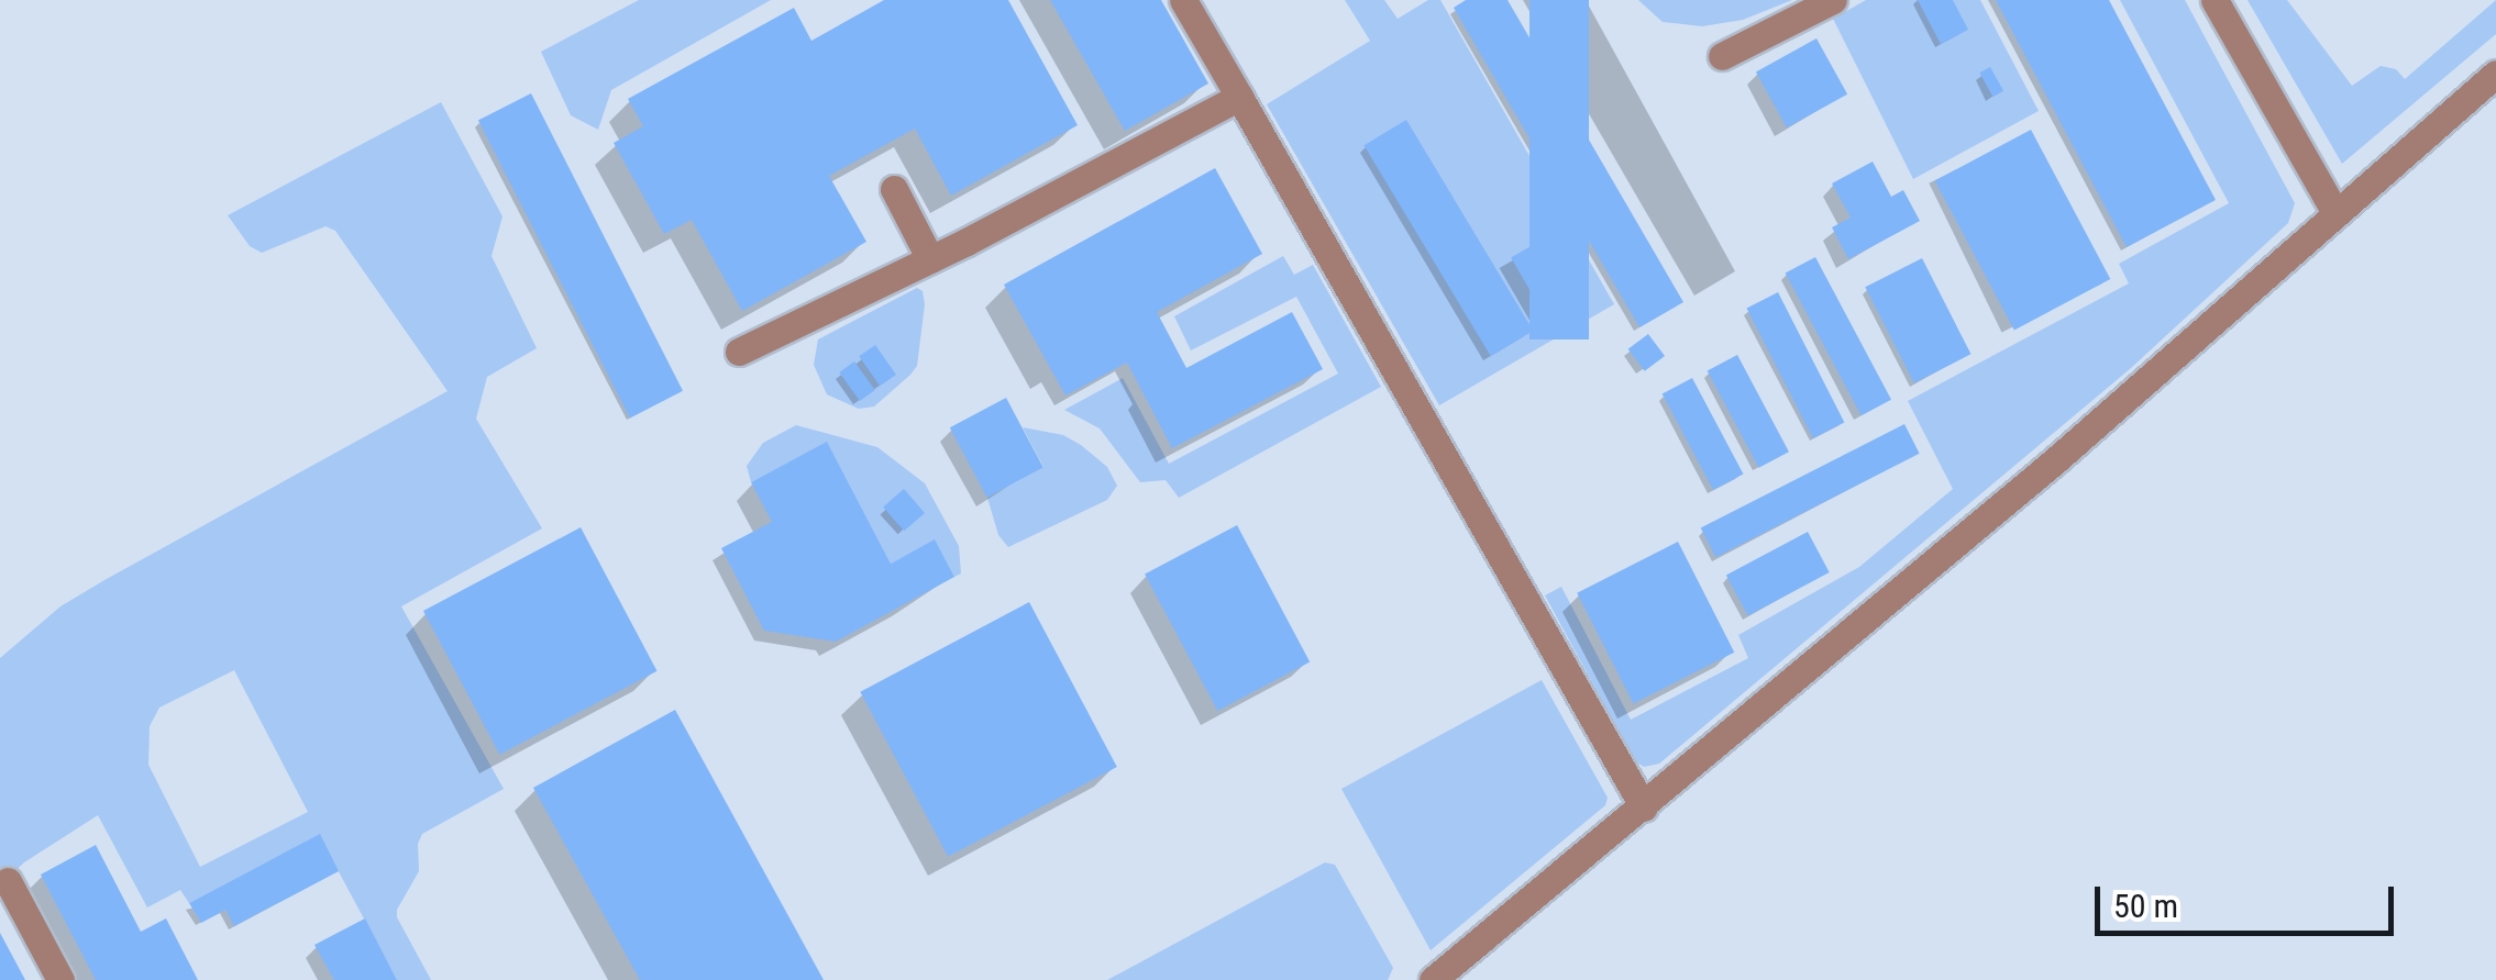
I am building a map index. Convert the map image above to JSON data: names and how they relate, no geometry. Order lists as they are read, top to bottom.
{
  "scale_bar": "50 m"
}
